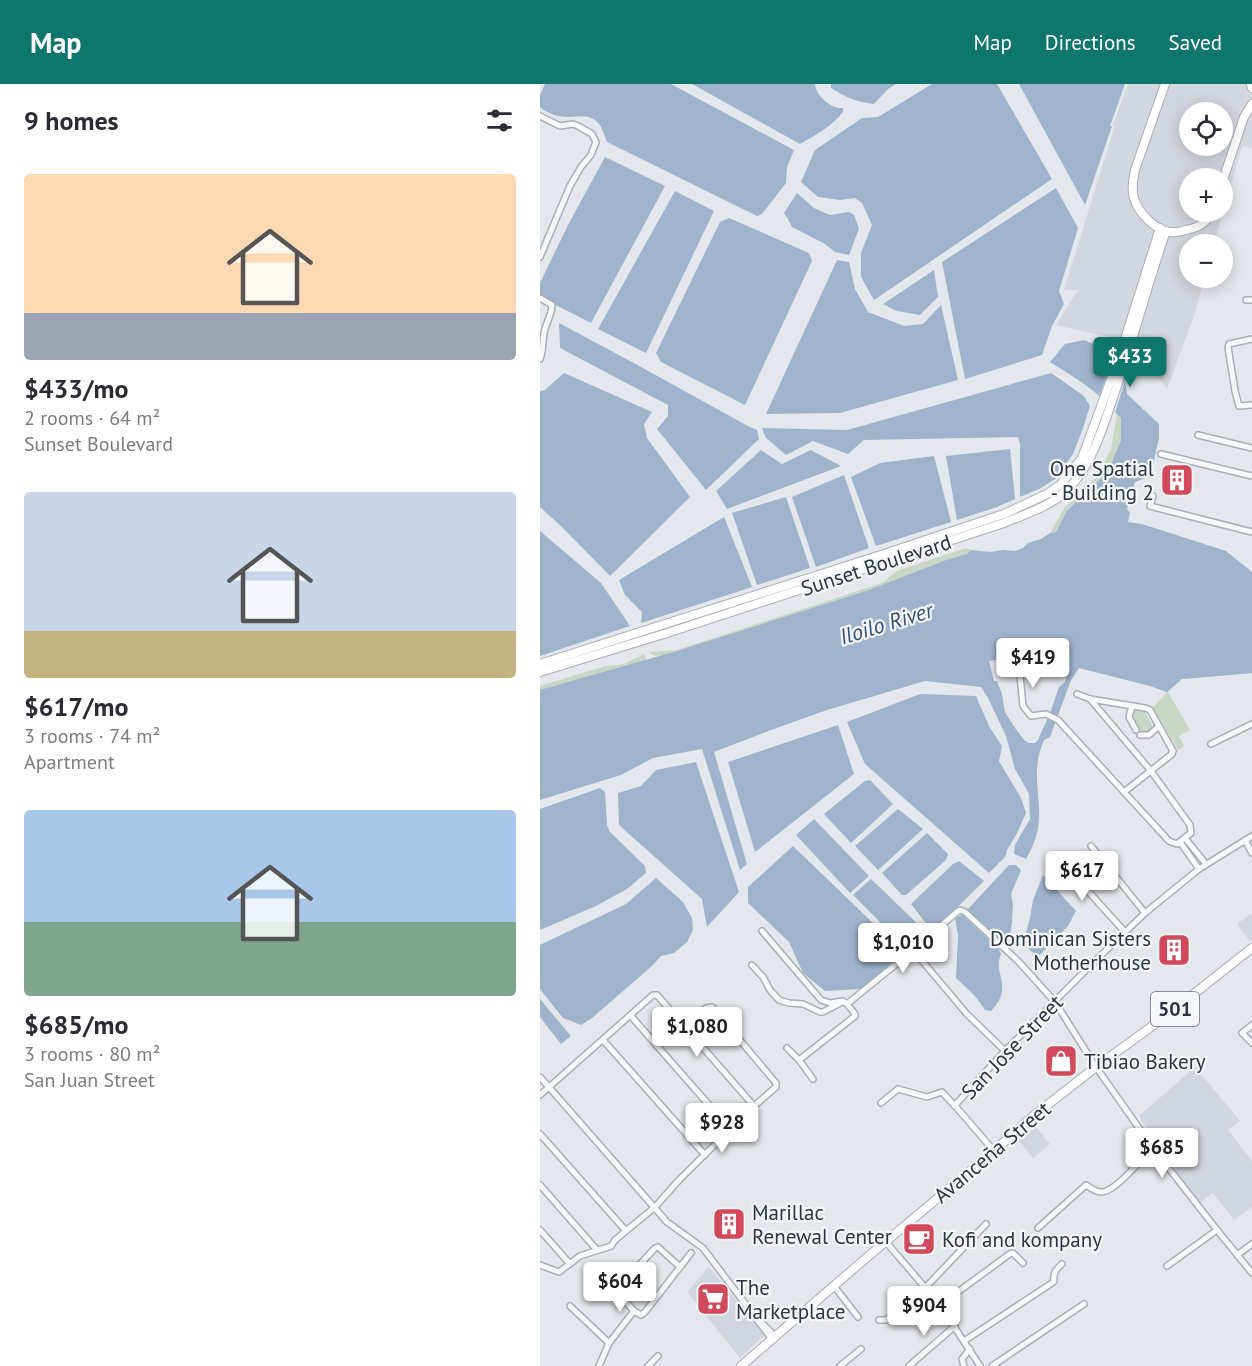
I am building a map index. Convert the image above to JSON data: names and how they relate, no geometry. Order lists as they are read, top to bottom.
{
  "streets": {
    "main road": ["Sunset Boulevard", "501", "Avanceña Street"],
    "street": ["San Jose Street"]
  },
  "crossings": [
    ["San Jose Street", "Avanceña Street"]
  ],
  "water": ["Iloilo River"],
  "places": {
    "building": ["One Spatial - Building 2", "Dominican Sisters Motherhouse", "Marillac Renewal Center"],
    "shop": ["Tibiao Bakery"],
    "cafe": ["Kofi and kompany"],
    "supermarket": ["The Marketplace"]
  },
  "page": {
    "header": "Map",
    "nav": ["Map", "Directions", "Saved"],
    "heading": "9 homes",
    "map_buttons": ["+", "−"],
    "list": [
      {
        "name": "$433/mo",
        "note": "2 rooms · 64 m² · Sunset Boulevard"
      },
      {
        "name": "$617/mo",
        "note": "3 rooms · 74 m² · Apartment"
      },
      {
        "name": "$685/mo",
        "note": "3 rooms · 80 m² · San Juan Street"
      }
    ],
    "price": [
      "$433",
      "$419",
      "$617",
      "$1,010",
      "$1,080",
      "$928",
      "$685",
      "$604",
      "$904"
    ]
  }
}
